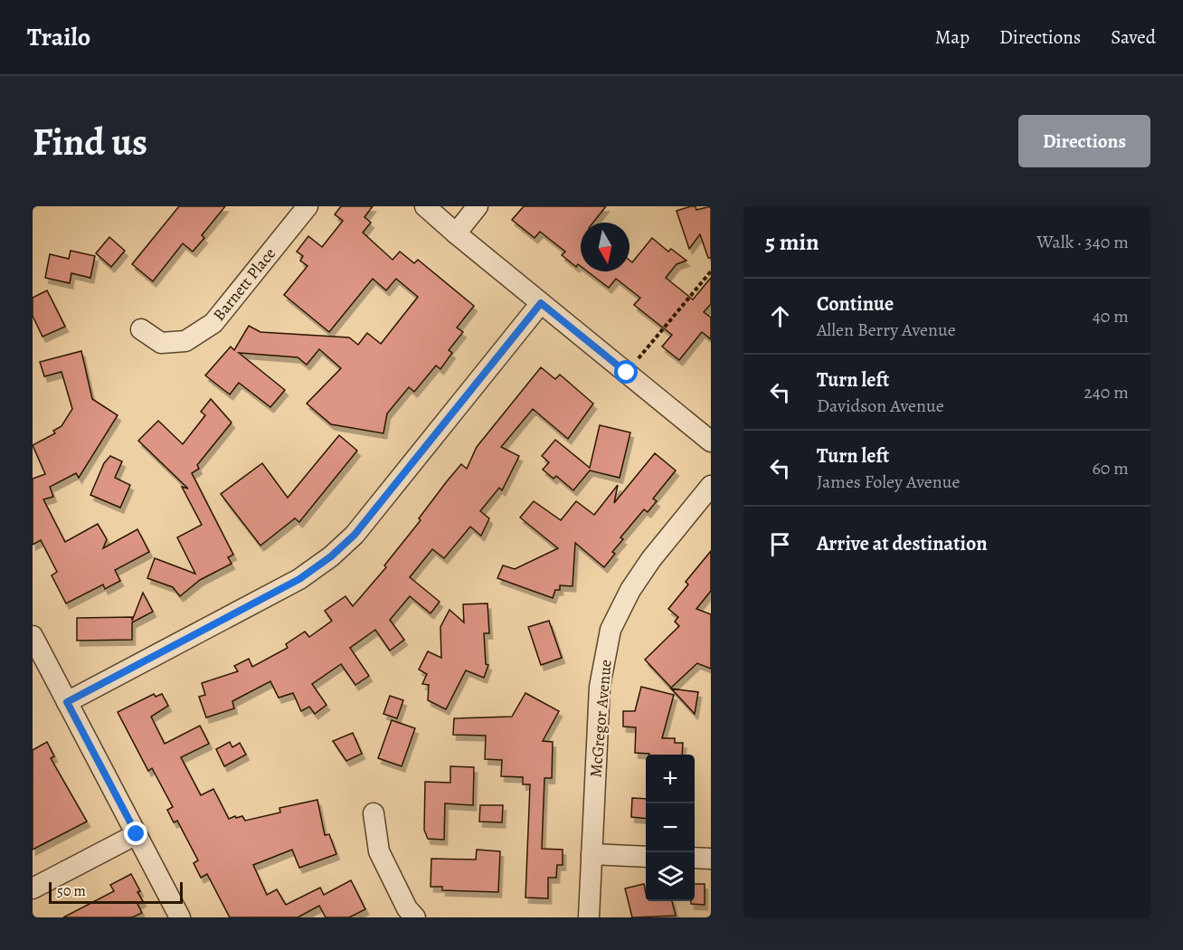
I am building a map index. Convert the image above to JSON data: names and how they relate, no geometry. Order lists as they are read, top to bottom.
{
  "streets": {
    "street": ["Barnett Place", "McGregor Avenue"]
  },
  "scale_bar": "50 m",
  "north": "bottom",
  "page": {
    "header": "Trailo",
    "nav": ["Map", "Directions", "Saved"],
    "buttons": "Directions",
    "title": "Find us",
    "heading": ["5 min", "Walk · 340 m"],
    "list": [
      ["Continue", "Allen Berry Avenue", "40 m"],
      ["Turn left", "Davidson Avenue", "240 m"],
      ["Turn left", "James Foley Avenue", "60 m"],
      "Arrive at destination"
    ],
    "map_buttons": ["+", "−"],
    "scale": "50 m"
  }
}
